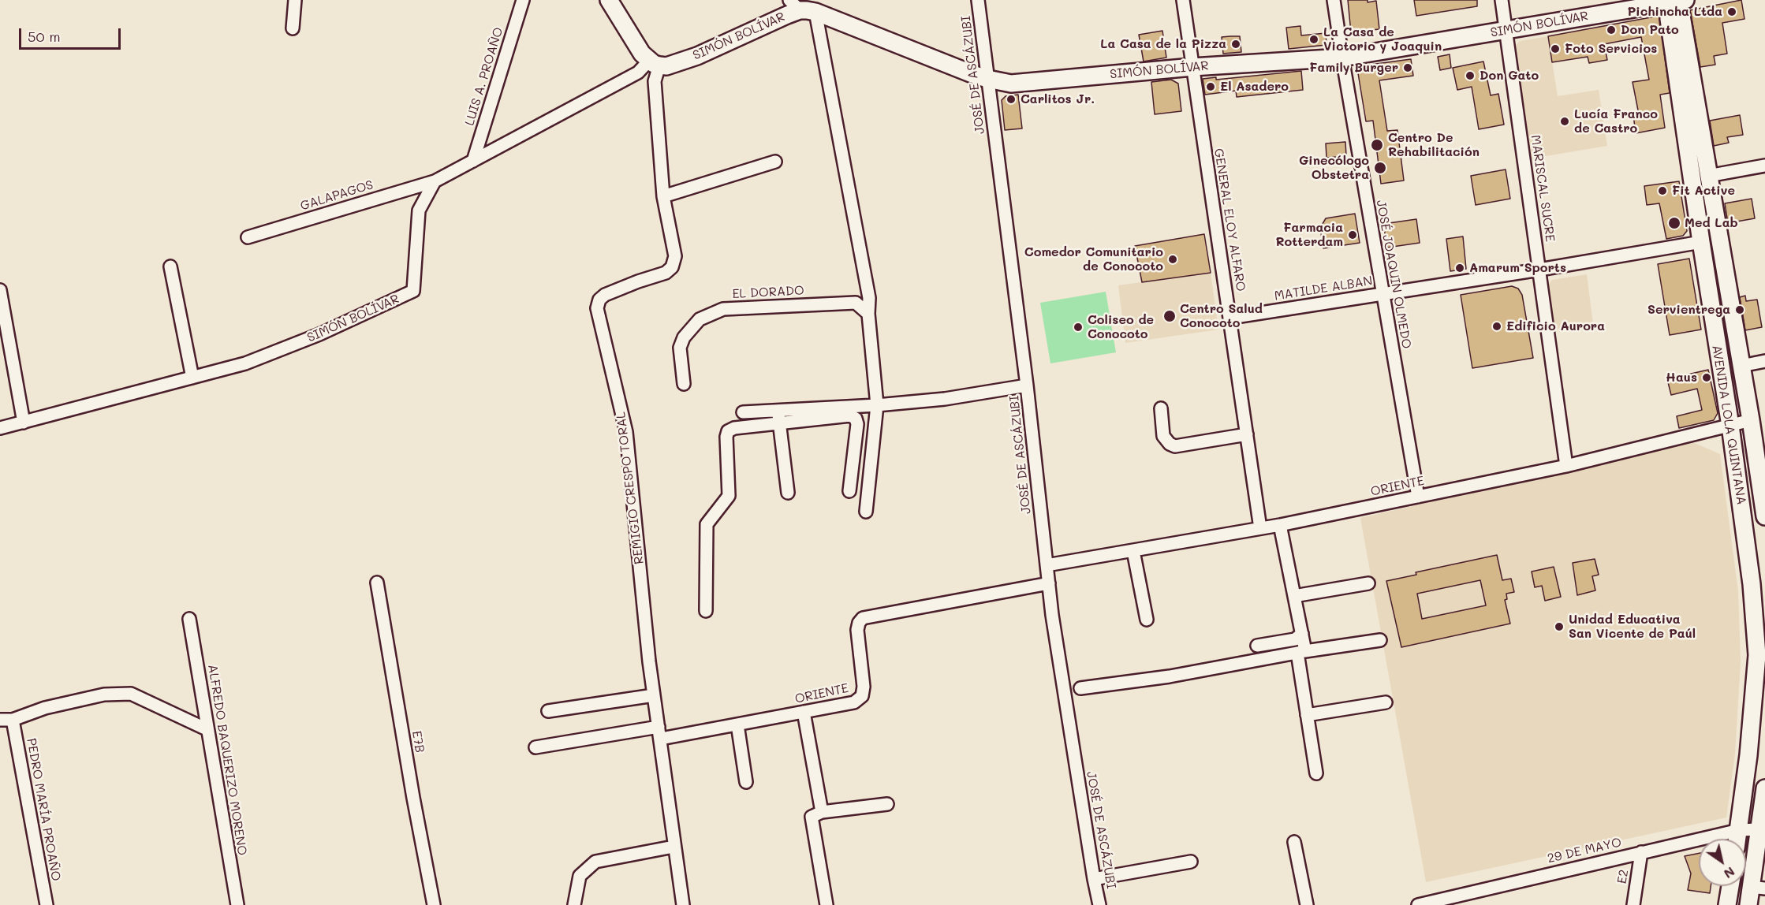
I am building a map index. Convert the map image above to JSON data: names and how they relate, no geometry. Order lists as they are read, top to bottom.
{
  "streets": {
    "main road": ["SIMÓN BOLÍVAR", "AVENIDA LOLA QUINTANA"],
    "street": [
      "JOSÉ DE ASCÁZUBI",
      "LUIS A. PROAÑO",
      "MARISCAL SUCRE",
      "GALAPAGOS",
      "GENERAL ELOY ALFARO",
      "JOSÉ JOAQUIN OLMEDO",
      "MATILDE ALBAN",
      "EL DORADO",
      "ORIENTE",
      "REMIGIO CRESPO TORAL",
      "E7B",
      "ALFREDO BAQUERIZO MORENO",
      "PEDRO MARÍA PROAÑO",
      "29 DE MAYO",
      "E2"
    ]
  },
  "crossings": [
    ["SIMÓN BOLÍVAR", "JOSÉ DE ASCÁZUBI"],
    ["SIMÓN BOLÍVAR", "MARISCAL SUCRE"],
    ["SIMÓN BOLÍVAR", "GALAPAGOS"],
    ["SIMÓN BOLÍVAR", "GENERAL ELOY ALFARO"],
    ["SIMÓN BOLÍVAR", "JOSÉ JOAQUIN OLMEDO"],
    ["SIMÓN BOLÍVAR", "AVENIDA LOLA QUINTANA"],
    ["SIMÓN BOLÍVAR", "REMIGIO CRESPO TORAL"],
    ["JOSÉ DE ASCÁZUBI", "ORIENTE"],
    ["MARISCAL SUCRE", "MATILDE ALBAN"],
    ["MARISCAL SUCRE", "ORIENTE"],
    ["GENERAL ELOY ALFARO", "MATILDE ALBAN"],
    ["GENERAL ELOY ALFARO", "ORIENTE"],
    ["JOSÉ JOAQUIN OLMEDO", "MATILDE ALBAN"],
    ["JOSÉ JOAQUIN OLMEDO", "ORIENTE"],
    ["MATILDE ALBAN", "AVENIDA LOLA QUINTANA"],
    ["AVENIDA LOLA QUINTANA", "ORIENTE"],
    ["AVENIDA LOLA QUINTANA", "29 DE MAYO"],
    ["ORIENTE", "REMIGIO CRESPO TORAL"],
    ["29 DE MAYO", "E2"]
  ],
  "places": [
    "Pichincha Ltda",
    "Don Pato",
    "La Casa de Victorio y Joaquin",
    "La Casa de la Pizza",
    "Foto Servicios",
    "Family Burger",
    "Don Gato",
    "El Asadero",
    "Carlitos Jr.",
    "Lucía Franco de Castro",
    "Centro De Rehabilitación",
    "Ginecólogo Obstetra",
    "Fit Active",
    "Med Lab",
    "Farmacia Rotterdam",
    "Comedor Comunitario de Conocoto",
    "Amarum Sports",
    "Servientrega",
    "Centro Salud Conocoto",
    "Edificio Aurora",
    "Coliseo de Conocoto",
    "Haus",
    "Unidad Educativa San Vicente de Paúl"
  ],
  "scale_bar": "50 m",
  "north": "bottom right"
}
